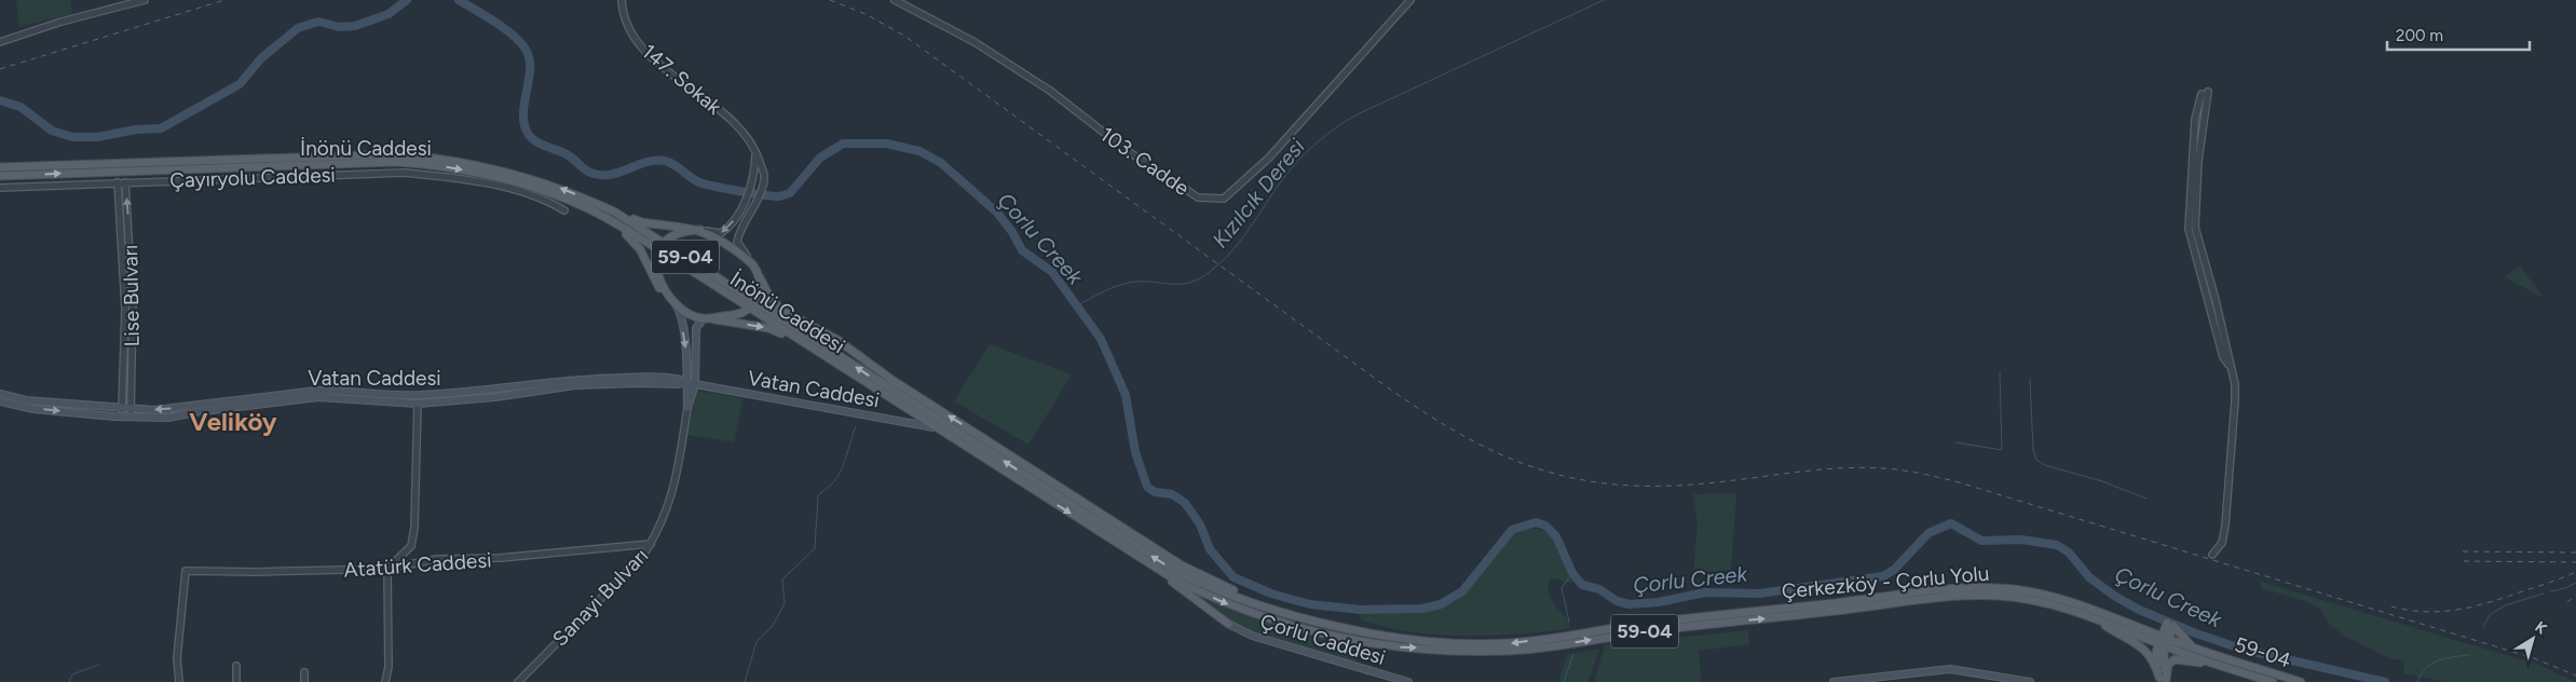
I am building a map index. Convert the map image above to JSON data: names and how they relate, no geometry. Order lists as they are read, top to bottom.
{
  "streets": {
    "main road": [
      "İnönü Caddesi",
      "59-04",
      "Vatan Caddesi",
      "Çerkezköy - Çorlu Yolu",
      "Çorlu Caddesi"
    ],
    "street": [
      "147. Sokak",
      "103. Cadde",
      "Çayıryolu Caddesi",
      "Lise Bulvarı",
      "Atatürk Caddesi",
      "Sanayi Bulvarı"
    ]
  },
  "crossings": [
    ["İnönü Caddesi", "59-04"],
    ["İnönü Caddesi", "Vatan Caddesi"],
    ["Çayıryolu Caddesi", "Lise Bulvarı"],
    ["59-04", "Çerkezköy - Çorlu Yolu"],
    ["Lise Bulvarı", "Vatan Caddesi"],
    ["Atatürk Caddesi", "Sanayi Bulvarı"]
  ],
  "districts": ["Veliköy"],
  "water": ["Kızılcık Deresi", "Çorlu Creek"],
  "scale_bar": "200 m",
  "north": "top right"
}
